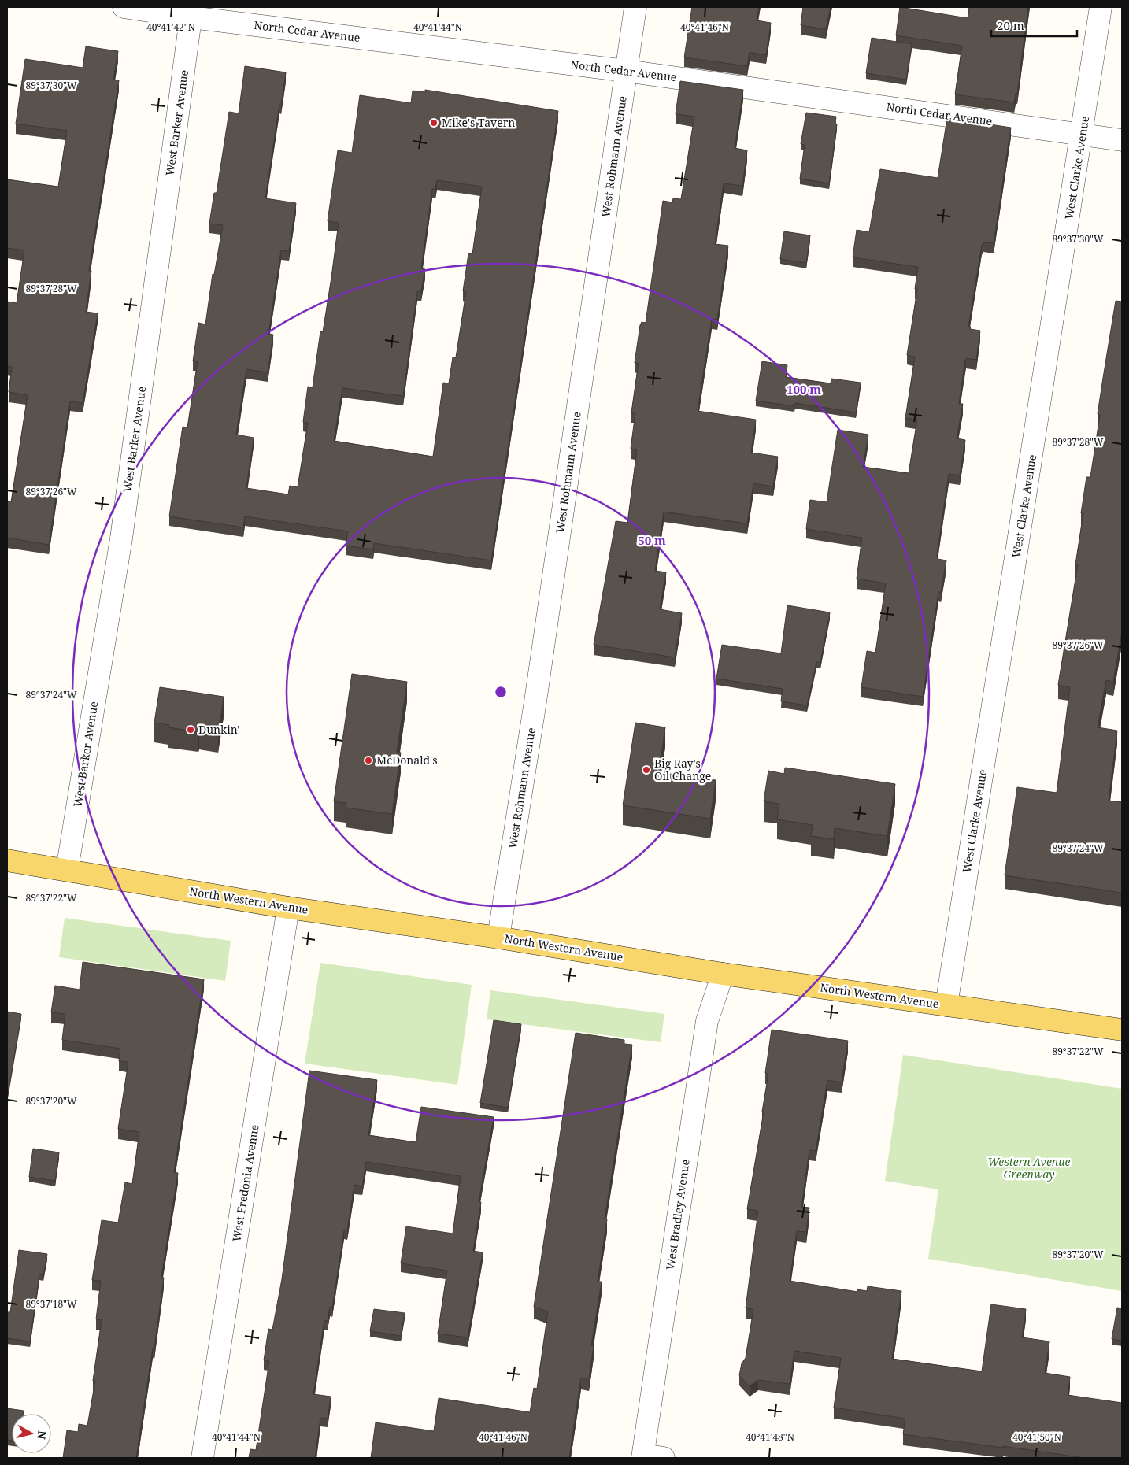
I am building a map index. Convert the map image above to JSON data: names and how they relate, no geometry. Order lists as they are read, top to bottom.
{
  "streets": {
    "main road": ["North Western Avenue"],
    "street": [
      "North Cedar Avenue",
      "West Barker Avenue",
      "West Rohmann Avenue",
      "West Clarke Avenue",
      "West Fredonia Avenue",
      "West Bradley Avenue"
    ]
  },
  "crossings": [
    ["North Cedar Avenue", "West Barker Avenue"],
    ["North Cedar Avenue", "West Rohmann Avenue"],
    ["North Cedar Avenue", "West Clarke Avenue"],
    ["West Barker Avenue", "North Western Avenue"],
    ["West Rohmann Avenue", "North Western Avenue"],
    ["West Clarke Avenue", "North Western Avenue"],
    ["North Western Avenue", "West Fredonia Avenue"],
    ["North Western Avenue", "West Bradley Avenue"]
  ],
  "parks": ["Western Avenue Greenway"],
  "places": [
    "Mike's Tavern",
    "Dunkin'",
    "McDonald's",
    "Big Ray's Oil Change"
  ],
  "scale_bar": "20 m",
  "north": "right",
  "coordinates": [
    "40°41'42\"N",
    "40°41'44\"N",
    "40°41'46\"N",
    "89°37'30\"W",
    "89°37'28\"W",
    "89°37'26\"W",
    "89°37'24\"W",
    "89°37'22\"W",
    "89°37'20\"W",
    "89°37'18\"W",
    "40°41'48\"N",
    "40°41'50\"N"
  ],
  "rings": ["100 m", "50 m"]
}
